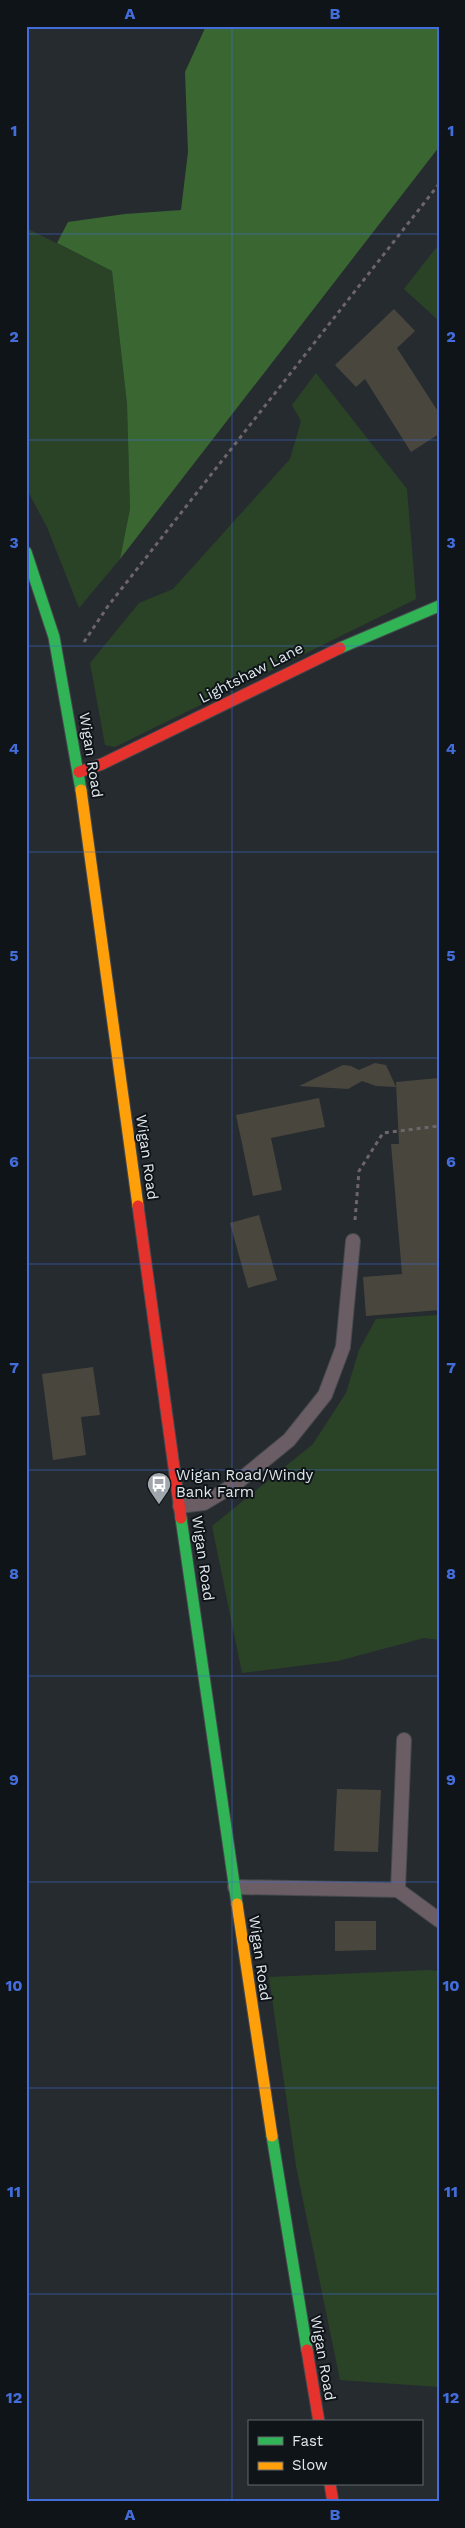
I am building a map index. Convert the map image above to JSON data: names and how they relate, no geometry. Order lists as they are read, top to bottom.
{
  "streets": {
    "main road": ["Lightshaw Lane", "Wigan Road"]
  },
  "crossings": [
    ["Lightshaw Lane", "Wigan Road"]
  ],
  "places": {
    "bus stop": ["Wigan Road/Windy Bank Farm"]
  },
  "legend": ["Fast", "Slow"],
  "grid": {
    "columns": ["A", "B"],
    "rows": [
      "1",
      "2",
      "3",
      "4",
      "5",
      "6",
      "7",
      "8",
      "9",
      "10",
      "11",
      "12"
    ]
  }
}
